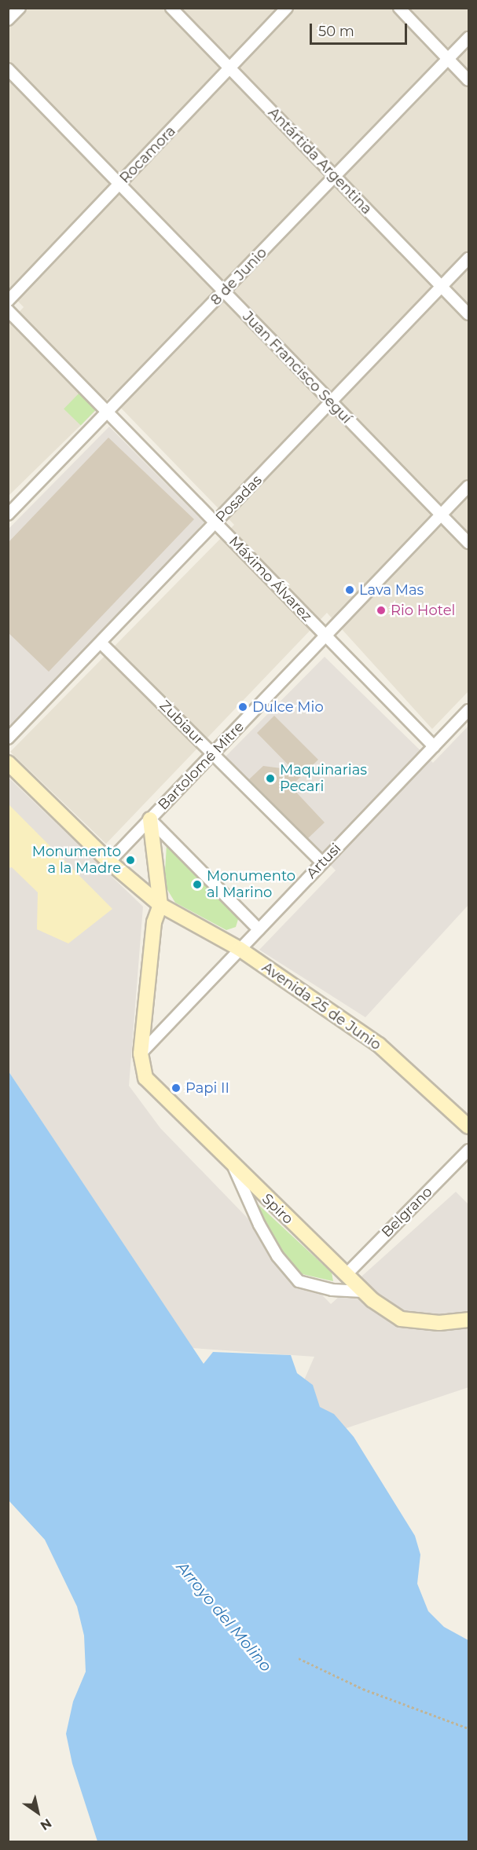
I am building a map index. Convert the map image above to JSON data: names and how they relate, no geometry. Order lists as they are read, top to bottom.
{
  "streets": {
    "main road": ["Avenida 25 de Junio", "Spiro"],
    "street": [
      "Rocamora",
      "Antártida Argentina",
      "8 de Junio",
      "Juan Francisco Seguí",
      "Posadas",
      "Máximo Álvarez",
      "Zubiaur",
      "Bartolomé Mitre",
      "Artusi",
      "Belgrano"
    ]
  },
  "crossings": [
    ["Rocamora", "Antártida Argentina"],
    ["Rocamora", "Juan Francisco Seguí"],
    ["Antártida Argentina", "8 de Junio"],
    ["Antártida Argentina", "Posadas"],
    ["8 de Junio", "Juan Francisco Seguí"],
    ["8 de Junio", "Máximo Álvarez"],
    ["Juan Francisco Seguí", "Posadas"],
    ["Juan Francisco Seguí", "Bartolomé Mitre"],
    ["Posadas", "Máximo Álvarez"],
    ["Posadas", "Zubiaur"],
    ["Máximo Álvarez", "Bartolomé Mitre"],
    ["Máximo Álvarez", "Artusi"],
    ["Zubiaur", "Bartolomé Mitre"],
    ["Zubiaur", "Artusi"],
    ["Bartolomé Mitre", "Avenida 25 de Junio"],
    ["Artusi", "Avenida 25 de Junio"],
    ["Artusi", "Spiro"],
    ["Avenida 25 de Junio", "Spiro"],
    ["Spiro", "Belgrano"]
  ],
  "water": ["Arroyo del Molino"],
  "places": [
    "Lava Mas",
    "Rio Hotel",
    "Dulce Mio",
    "Maquinarias Pecari",
    "Monumento a la Madre",
    "Monumento al Marino",
    "Papi II"
  ],
  "scale_bar": "50 m",
  "north": "bottom right"
}
